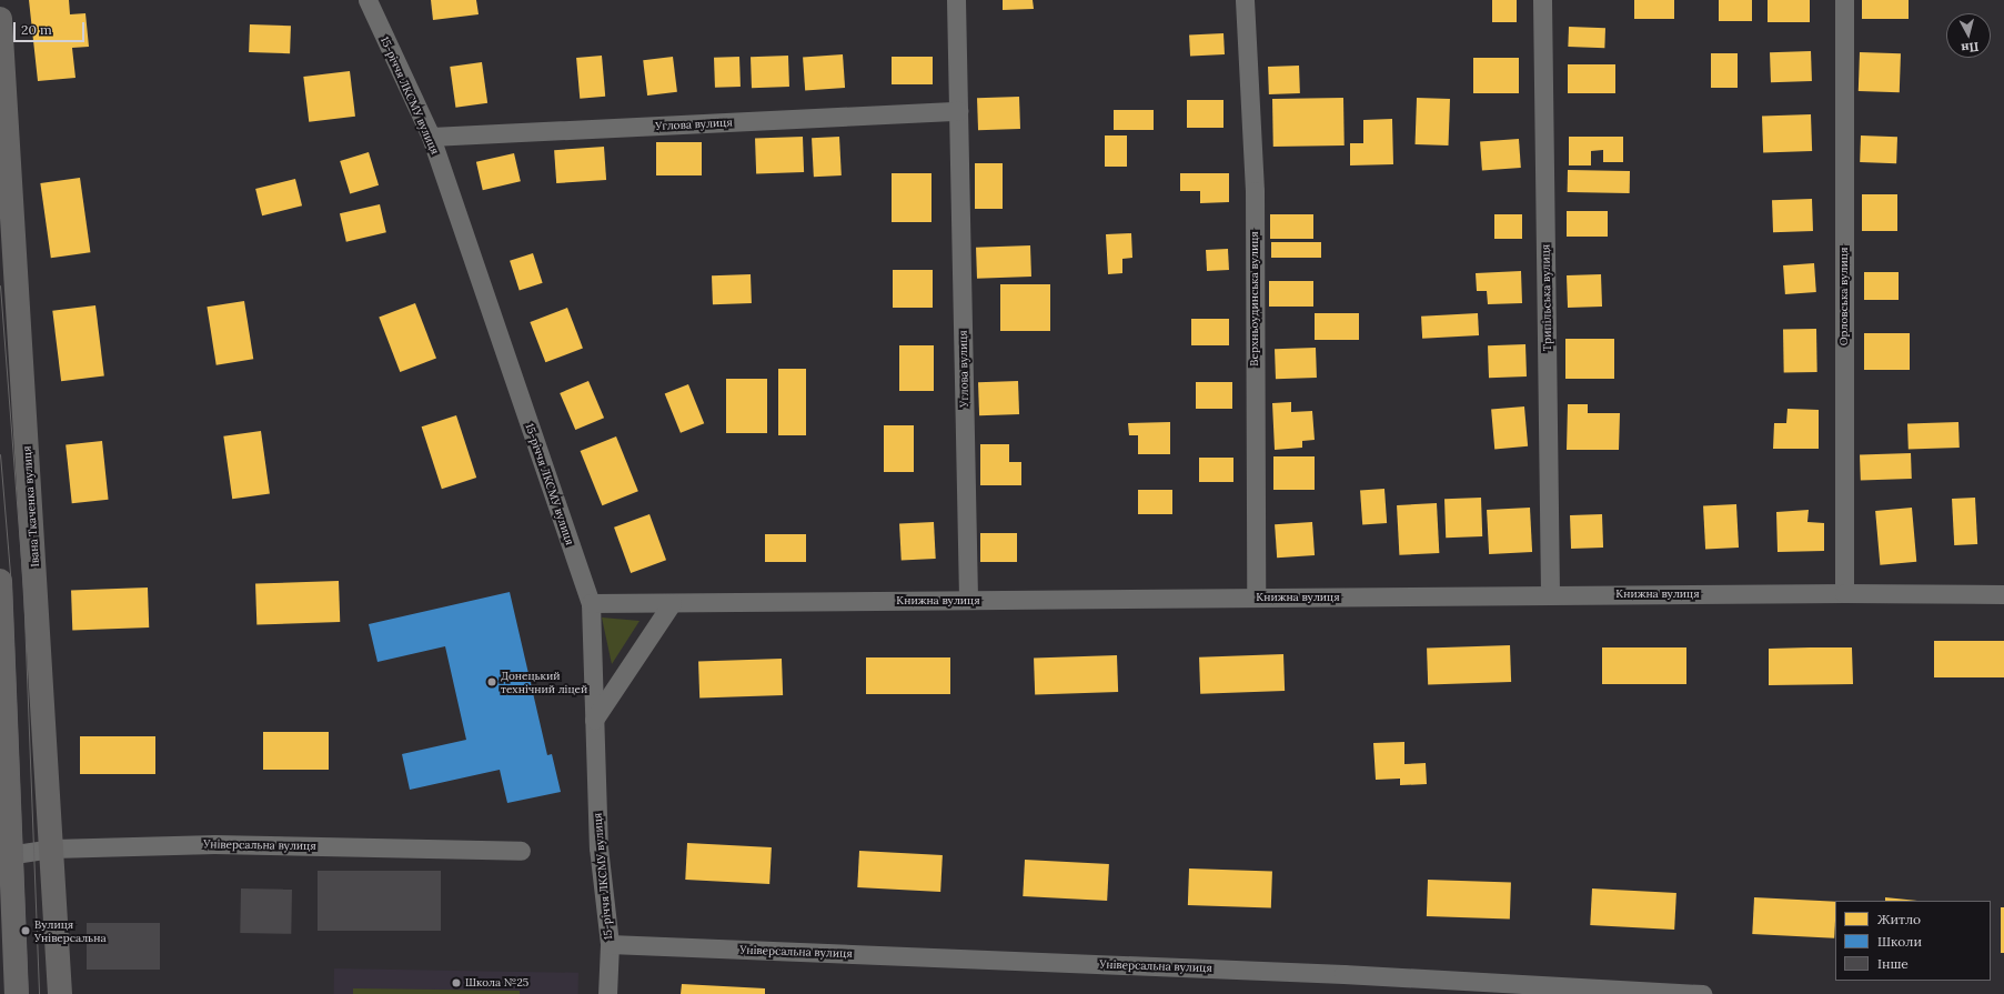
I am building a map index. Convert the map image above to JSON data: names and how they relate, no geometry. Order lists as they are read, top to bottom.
{
  "streets": {
    "main road": ["Івана Ткаченка вулиця"],
    "street": [
      "15-річчя ЛКСМУ вулиця",
      "Углова вулиця",
      "Орловська вулиця",
      "Трипільська вулиця",
      "Верхньоудинська вулиця",
      "Книжна вулиця",
      "Універсальна вулиця"
    ]
  },
  "crossings": [
    ["15-річчя ЛКСМУ вулиця", "Углова вулиця"],
    ["15-річчя ЛКСМУ вулиця", "Книжна вулиця"],
    ["15-річчя ЛКСМУ вулиця", "Універсальна вулиця"],
    ["Углова вулиця", "Книжна вулиця"],
    ["Орловська вулиця", "Книжна вулиця"],
    ["Трипільська вулиця", "Книжна вулиця"],
    ["Верхньоудинська вулиця", "Книжна вулиця"],
    ["Івана Ткаченка вулиця", "Універсальна вулиця"]
  ],
  "places": ["Донецький технічний ліцей", "Вулиця Універсальна", "Школа №25"],
  "legend": ["Житло", "Школи", "Інше"],
  "scale_bar": "20 m",
  "north": "bottom"
}
